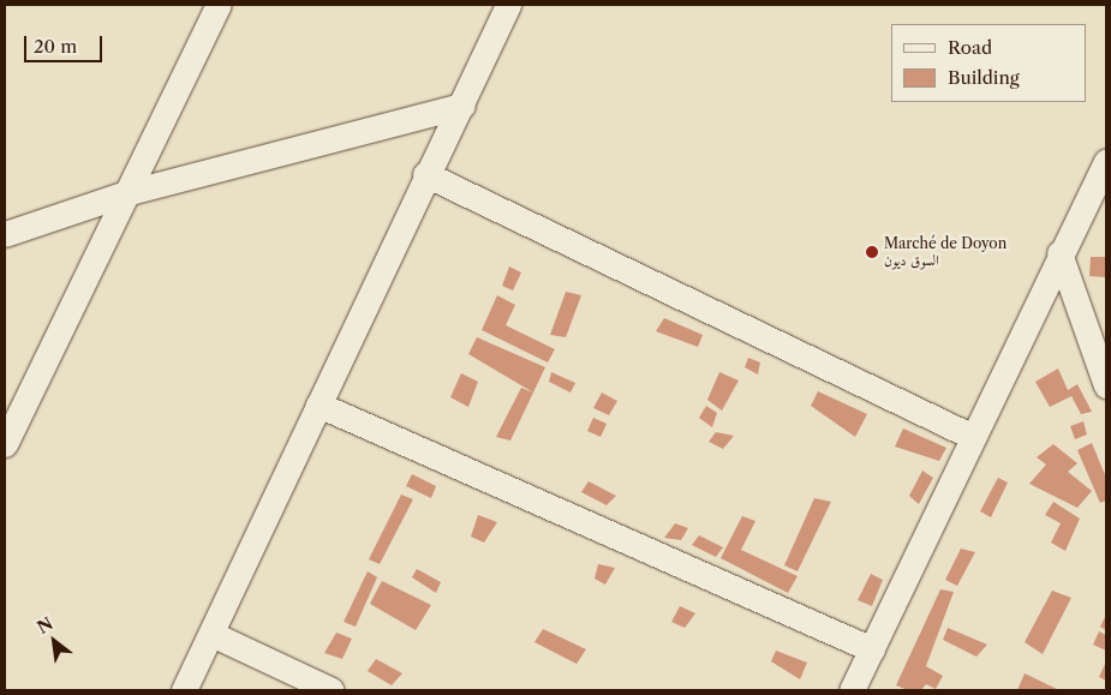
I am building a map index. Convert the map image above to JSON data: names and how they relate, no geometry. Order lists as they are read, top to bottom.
{
  "places": ["Marché de Doyon السوق ديون"],
  "legend": ["Road", "Building"],
  "scale_bar": "20 m",
  "north": "top left"
}
